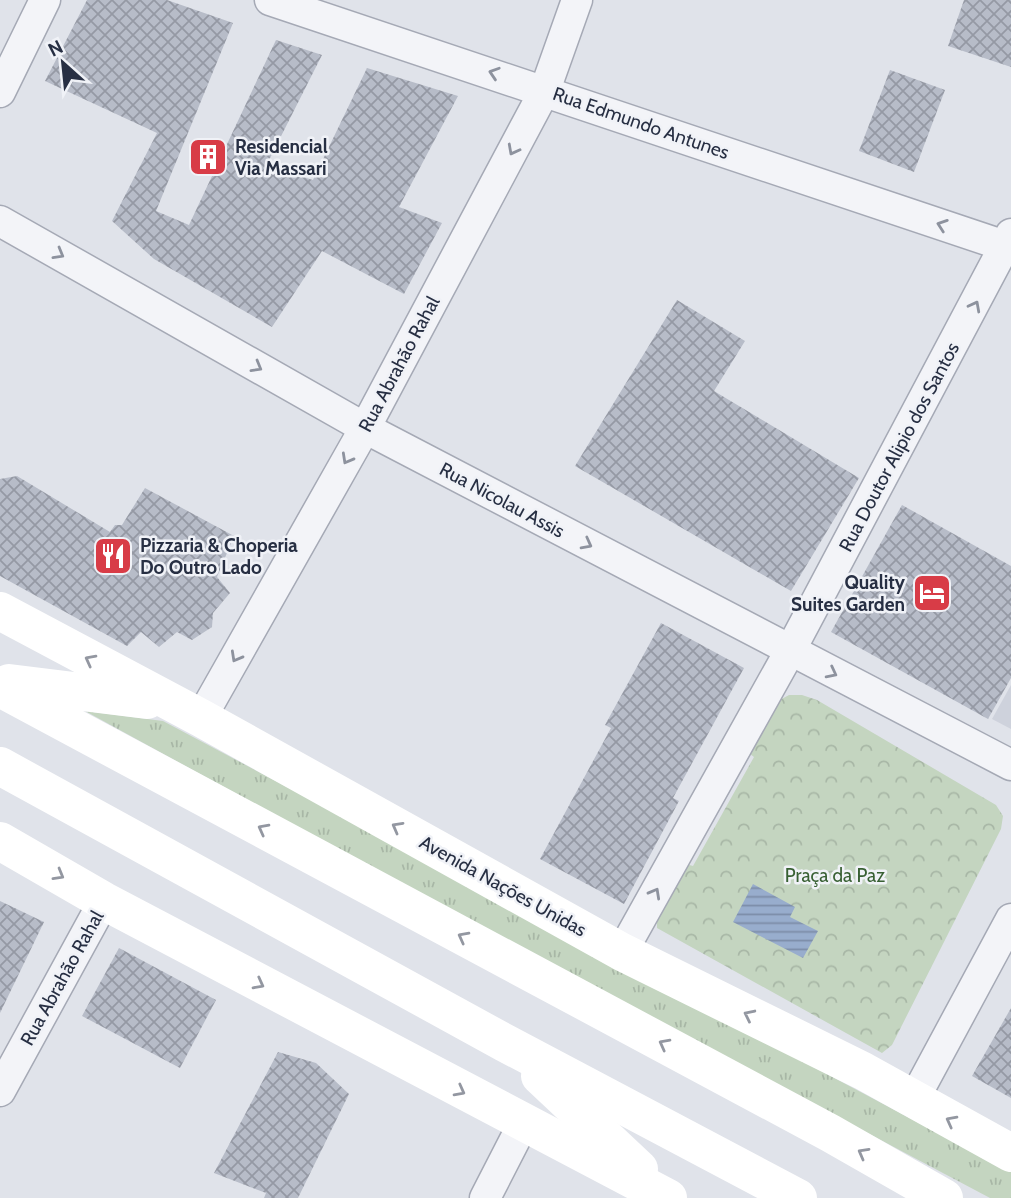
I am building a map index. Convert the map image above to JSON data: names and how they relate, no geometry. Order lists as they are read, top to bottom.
{
  "streets": {
    "main road": ["Avenida Nações Unidas"],
    "street": [
      "Rua Edmundo Antunes",
      "Rua Abrahão Rahal",
      "Rua Doutor Alipio dos Santos",
      "Rua Nicolau Assis"
    ]
  },
  "crossings": [
    ["Rua Edmundo Antunes", "Rua Abrahão Rahal"],
    ["Rua Edmundo Antunes", "Rua Doutor Alipio dos Santos"],
    ["Rua Abrahão Rahal", "Rua Nicolau Assis"],
    ["Rua Abrahão Rahal", "Avenida Nações Unidas"],
    ["Rua Doutor Alipio dos Santos", "Rua Nicolau Assis"],
    ["Rua Doutor Alipio dos Santos", "Avenida Nações Unidas"]
  ],
  "one_way": [
    "Rua Edmundo Antunes",
    "Rua Abrahão Rahal",
    "Rua Doutor Alipio dos Santos",
    "Rua Nicolau Assis"
  ],
  "parks": ["Praça da Paz"],
  "places": {
    "building": ["Residencial Via Massari"],
    "restaurant": ["Pizzaria & Choperia Do Outro Lado"],
    "hotel": ["Quality Suites Garden"]
  },
  "north": "top left"
}
